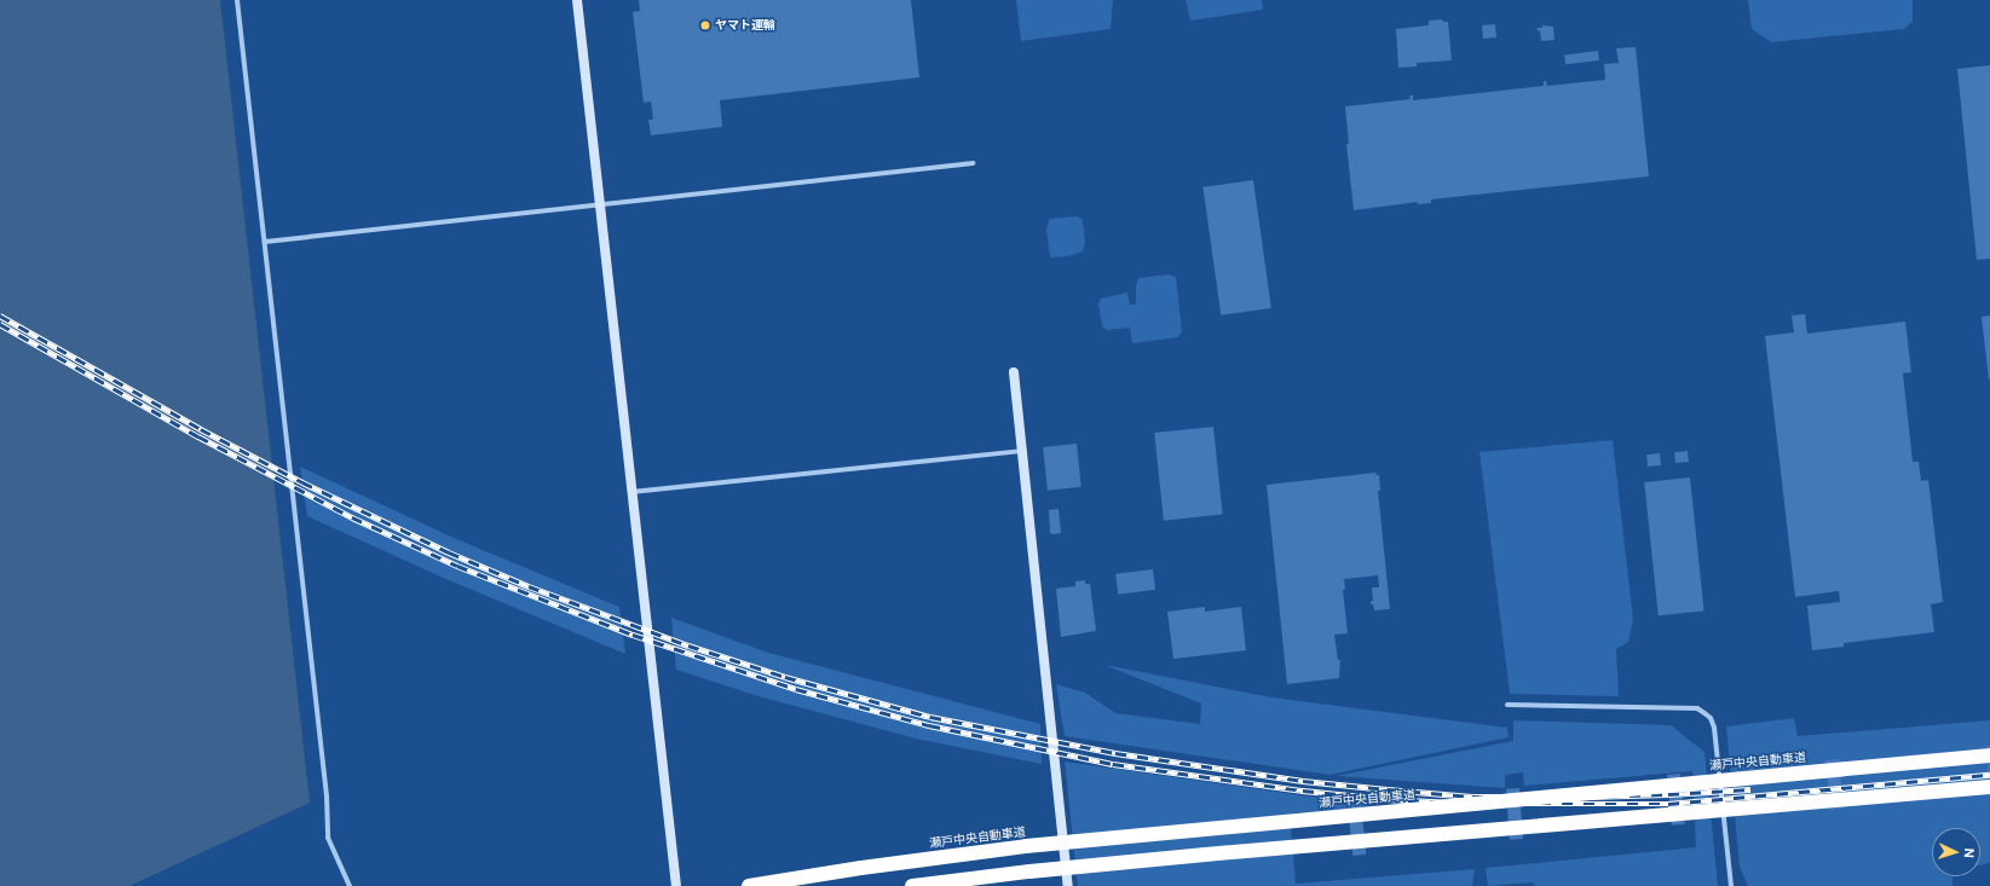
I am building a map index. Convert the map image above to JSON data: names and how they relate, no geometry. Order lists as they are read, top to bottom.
{
  "streets": {
    "highway": ["瀬戸中央自動車道"]
  },
  "places": ["ヤマト運輸"],
  "north": "right"
}
